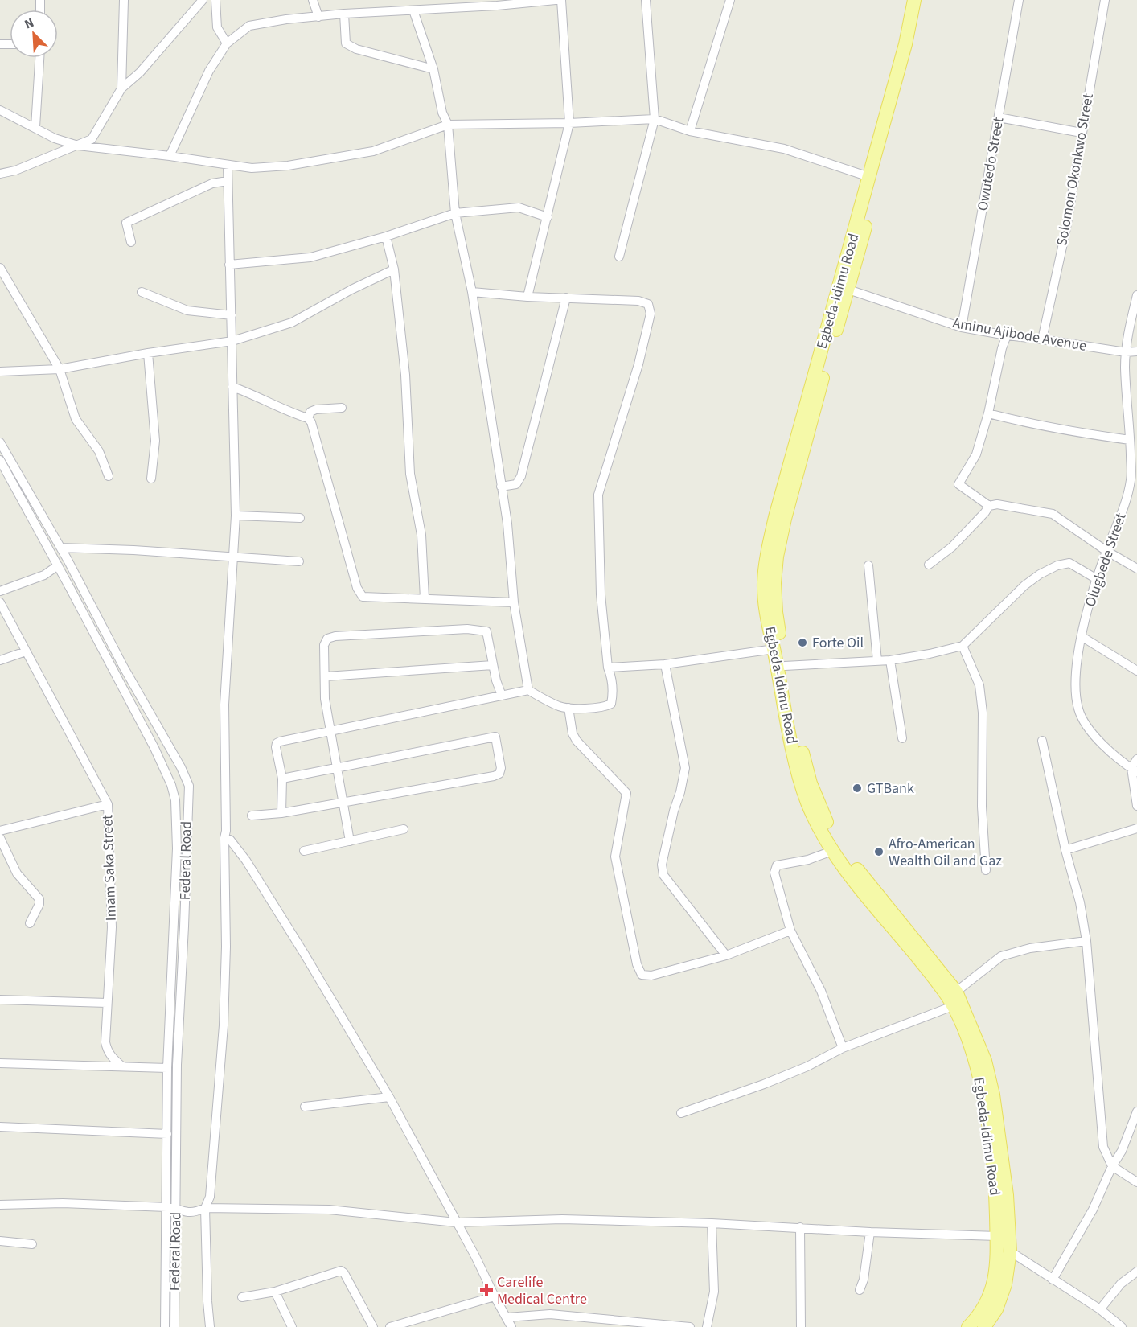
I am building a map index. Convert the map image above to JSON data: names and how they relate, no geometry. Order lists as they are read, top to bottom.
{
  "streets": {
    "main road": ["Egbeda-Idimu Road"],
    "street": [
      "Owutedo Street",
      "Solomon Okonkwo Street",
      "Aminu Ajibode Avenue",
      "Olugbede Street",
      "Federal Road",
      "Imam Saka Street"
    ]
  },
  "crossings": [
    ["Owutedo Street", "Aminu Ajibode Avenue"],
    ["Solomon Okonkwo Street", "Aminu Ajibode Avenue"],
    ["Egbeda-Idimu Road", "Aminu Ajibode Avenue"],
    ["Aminu Ajibode Avenue", "Olugbede Street"]
  ],
  "places": {
    "other": ["Forte Oil", "GTBank", "Afro-American Wealth Oil and Gaz"],
    "health": ["Carelife Medical Centre"]
  },
  "north": "top left"
}
